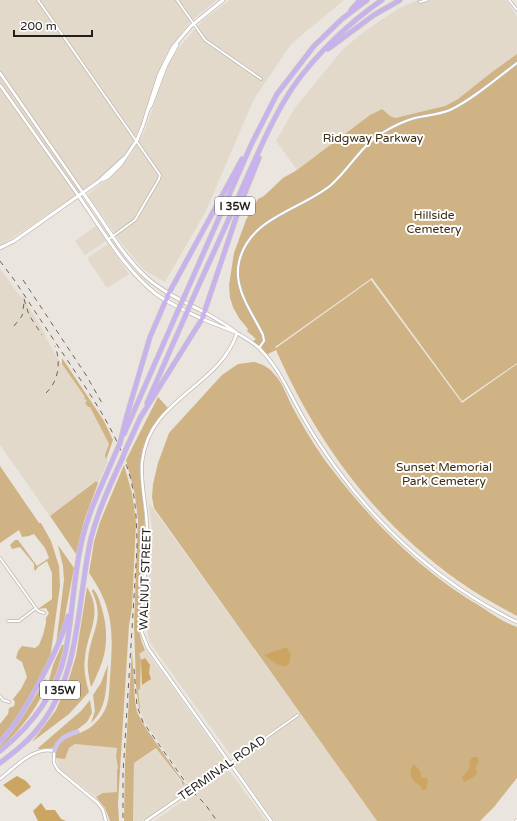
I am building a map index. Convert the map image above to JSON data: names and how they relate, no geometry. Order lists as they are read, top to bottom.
{
  "streets": {
    "highway": ["I 35W"],
    "street": ["WALNUT STREET", "TERMINAL ROAD"]
  },
  "crossings": [
    ["WALNUT STREET", "TERMINAL ROAD"]
  ],
  "parks": ["Ridgway Parkway", "Hillside Cemetery", "Sunset Memorial Park Cemetery"],
  "scale_bar": "200 m"
}
